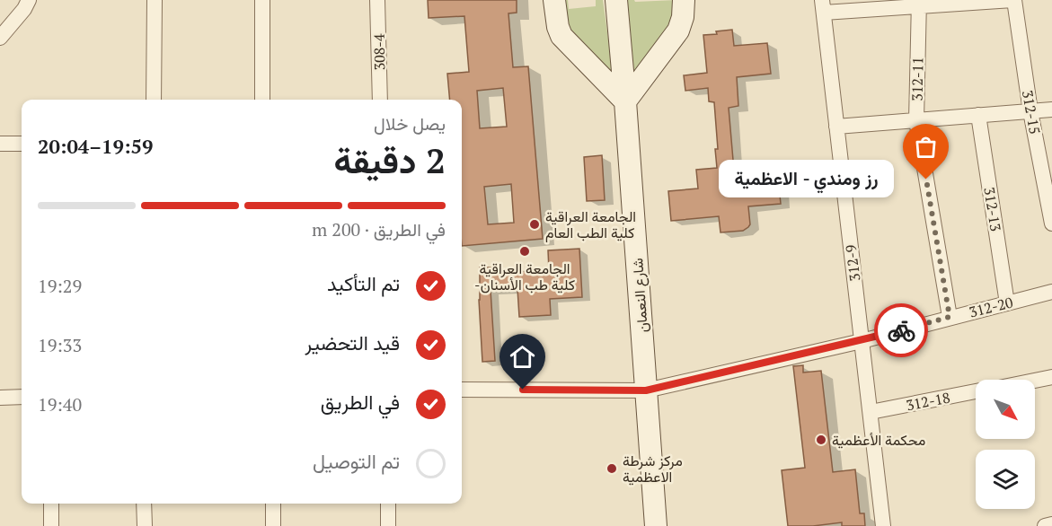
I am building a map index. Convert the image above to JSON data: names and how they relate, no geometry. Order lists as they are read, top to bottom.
{
  "streets": {
    "street": [
      "308-4",
      "312-11",
      "312-15",
      "312-13",
      "312-9",
      "شارع النعمان",
      "312-20",
      "312-18"
    ]
  },
  "crossings": [
    ["312-11", "312-20"],
    ["312-13", "312-20"],
    ["312-9", "312-20"],
    ["312-9", "312-18"],
    ["شارع النعمان", "312-20"]
  ],
  "places": [
    "رز ومندي - الاعظمية",
    "الجامعة العراقية كلية الطب العام",
    "الجامعة العراقية -كلية طب الأسنان",
    "محكمة الأعظمية",
    "مركز شرطة الاعظمية"
  ],
  "north": "bottom right",
  "page": {
    "heading": ["2 دقيقة", "يصل خلال", "19:59–20:04"],
    "bubble": "رز ومندي - الاعظمية",
    "bar": "في الطريق · 200 m",
    "list": [
      ["تم التأكيد", "19:29"],
      ["قيد التحضير", "19:33"],
      ["في الطريق", "19:40"],
      "تم التوصيل"
    ]
  }
}
